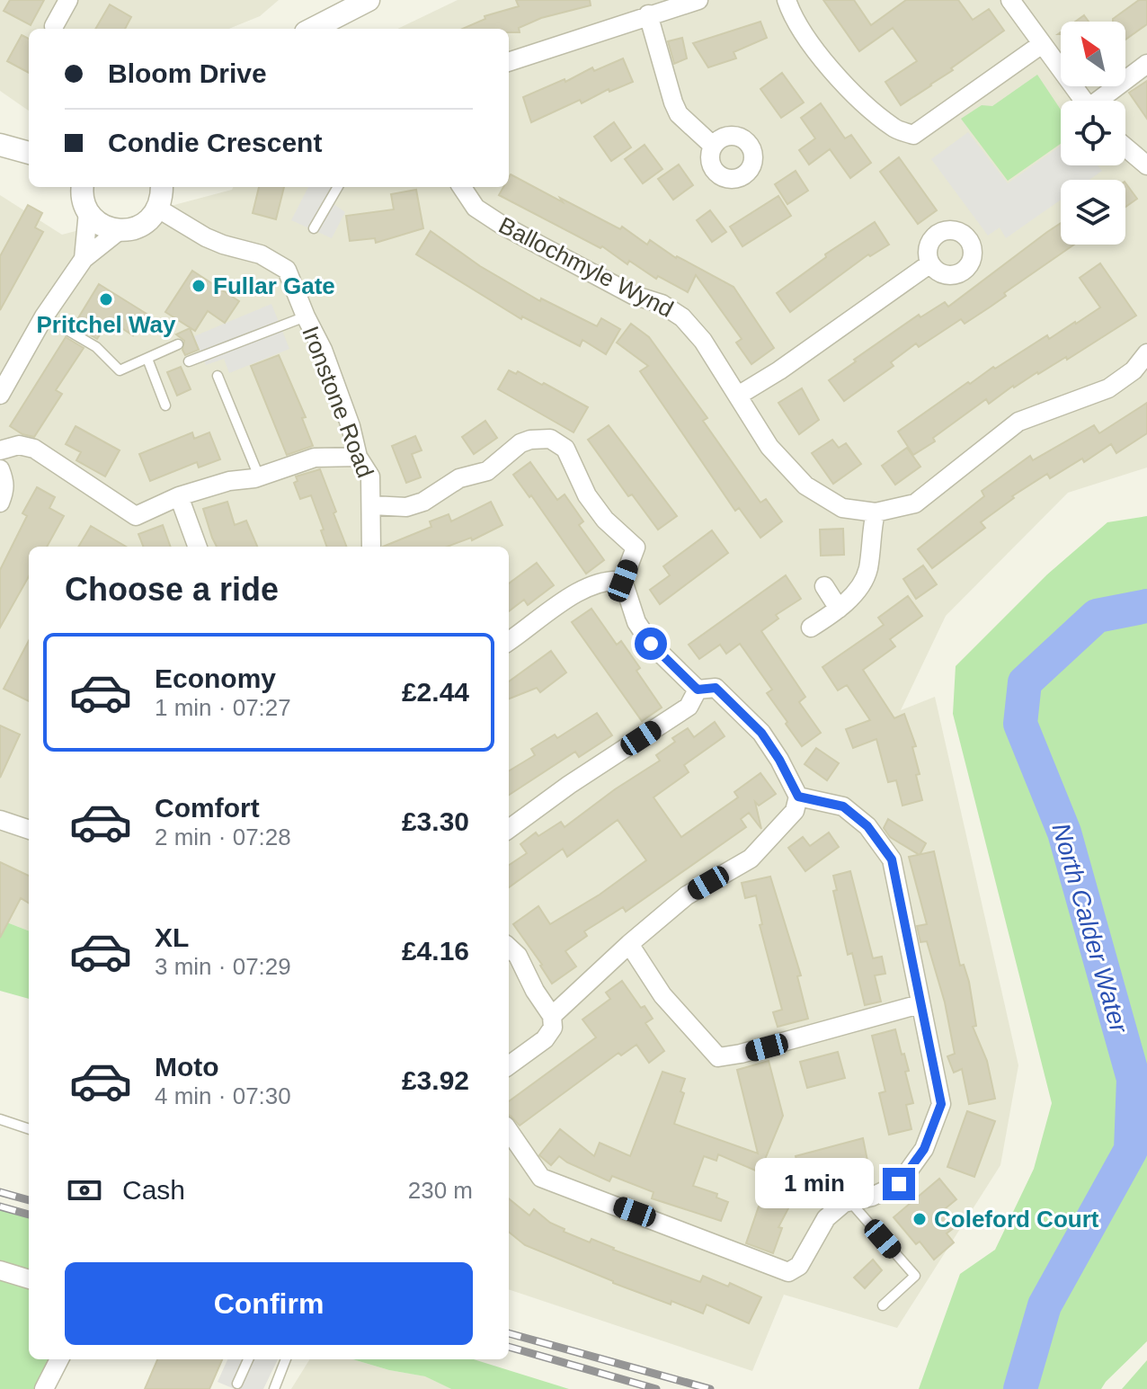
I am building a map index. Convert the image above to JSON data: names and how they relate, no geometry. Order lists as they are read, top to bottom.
{
  "streets": {
    "street": ["Ballochmyle Wynd", "Ironstone Road"]
  },
  "water": ["North Calder Water"],
  "places": ["Fullar Gate", "Pritchel Way", "Coleford Court"],
  "north": "top left",
  "page": {
    "banner": ["Bloom Drive", "Condie Crescent"],
    "heading": "Choose a ride",
    "list": [
      {
        "name": "Economy",
        "note": "1 min · 07:27",
        "value": "£2.44"
      },
      {
        "name": "Comfort",
        "note": "2 min · 07:28",
        "value": "£3.30"
      },
      {
        "name": "XL",
        "note": "3 min · 07:29",
        "value": "£4.16"
      },
      {
        "name": "Moto",
        "note": "4 min · 07:30",
        "value": "£3.92"
      }
    ],
    "pay": ["Cash", "230 m"],
    "bubble": "1 min",
    "buttons": "Confirm"
  }
}
